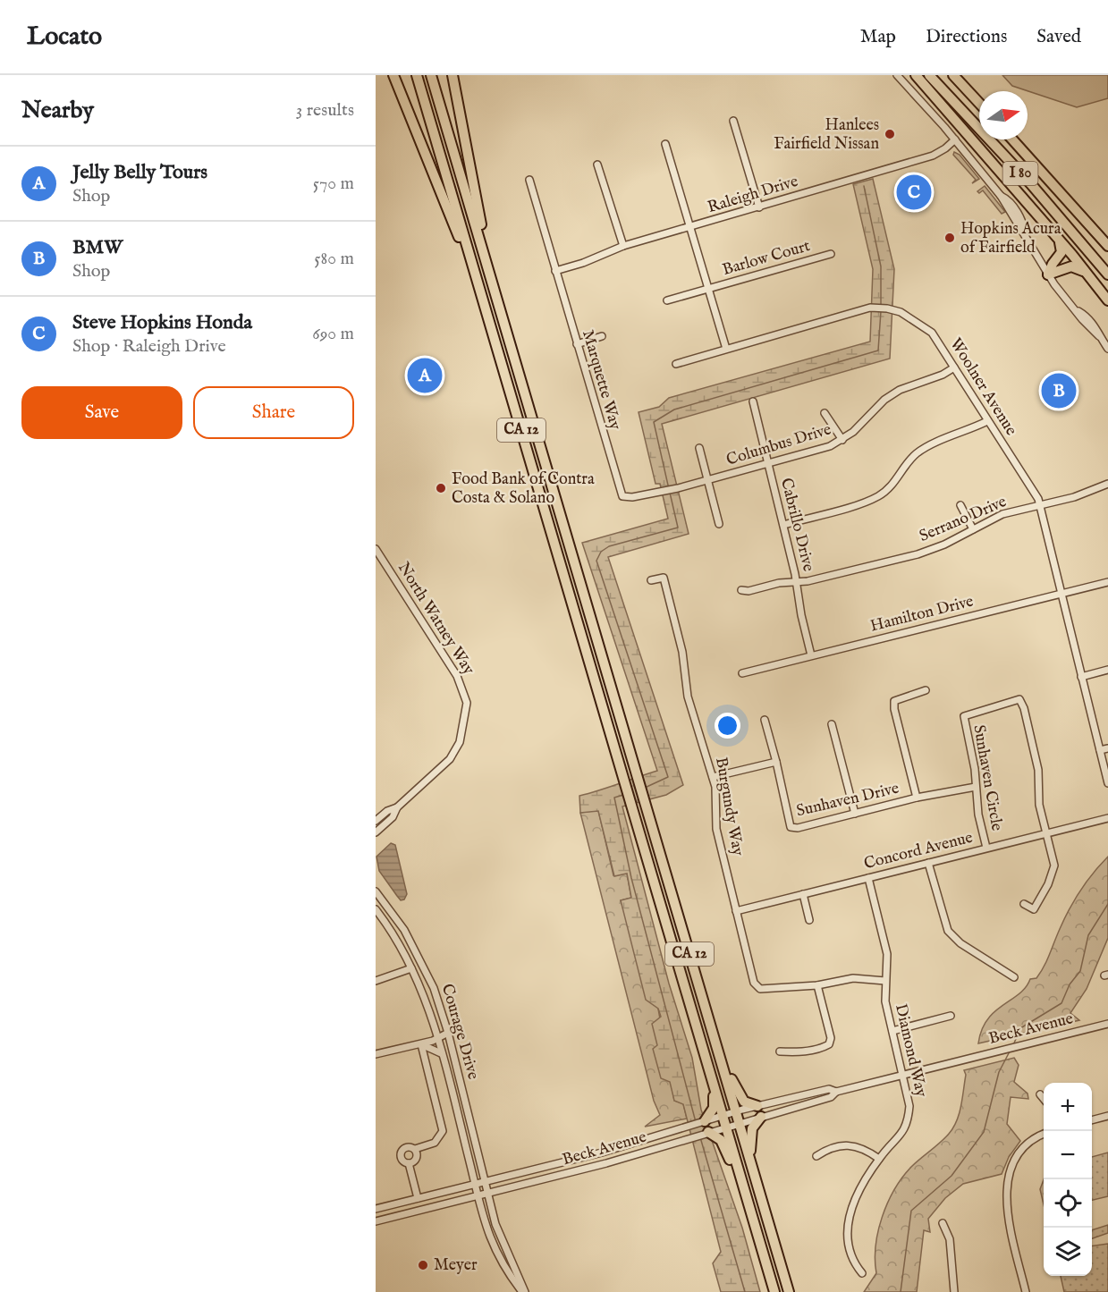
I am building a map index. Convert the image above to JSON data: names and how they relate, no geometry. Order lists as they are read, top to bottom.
{
  "streets": {
    "highway": ["I 80", "CA 12"],
    "street": [
      "Raleigh Drive",
      "Barlow Court",
      "Marquette Way",
      "Woolner Avenue",
      "Columbus Drive",
      "Serrano Drive",
      "Cabrillo Drive",
      "Hamilton Drive",
      "North Watney Way",
      "Sunhaven Circle",
      "Sunhaven Drive",
      "Burgundy Way",
      "Concord Avenue",
      "Beck Avenue",
      "Courage Drive",
      "Diamond Way"
    ]
  },
  "crossings": [
    ["Raleigh Drive", "Marquette Way"],
    ["Marquette Way", "Columbus Drive"],
    ["Woolner Avenue", "Columbus Drive"],
    ["Woolner Avenue", "Serrano Drive"],
    ["Woolner Avenue", "Hamilton Drive"],
    ["CA 12", "Beck Avenue"],
    ["Columbus Drive", "Cabrillo Drive"],
    ["Serrano Drive", "Cabrillo Drive"],
    ["Cabrillo Drive", "Hamilton Drive"],
    ["Sunhaven Circle", "Sunhaven Drive"],
    ["Sunhaven Circle", "Concord Avenue"],
    ["Burgundy Way", "Concord Avenue"],
    ["Burgundy Way", "Diamond Way"],
    ["Concord Avenue", "Diamond Way"],
    ["Beck Avenue", "Courage Drive"],
    ["Beck Avenue", "Diamond Way"]
  ],
  "places": [
    "Hanlees Fairfield Nissan",
    "Hopkins Acura of Fairfield",
    "Food Bank of Contra Costa & Solano",
    "Meyer"
  ],
  "north": "right",
  "page": {
    "header": "Locato",
    "nav": ["Map", "Directions", "Saved"],
    "heading": ["Nearby", "3 results"],
    "list": [
      {
        "mark": "A",
        "name": "Jelly Belly Tours",
        "note": "Shop",
        "value": "570 m"
      },
      {
        "mark": "B",
        "name": "BMW",
        "note": "Shop",
        "value": "580 m"
      },
      {
        "mark": "C",
        "name": "Steve Hopkins Honda",
        "note": "Shop · Raleigh Drive",
        "value": "690 m"
      }
    ],
    "pins": ["C", "A", "B"],
    "buttons": ["Save", "Share"],
    "map_buttons": ["+", "−"]
  }
}
